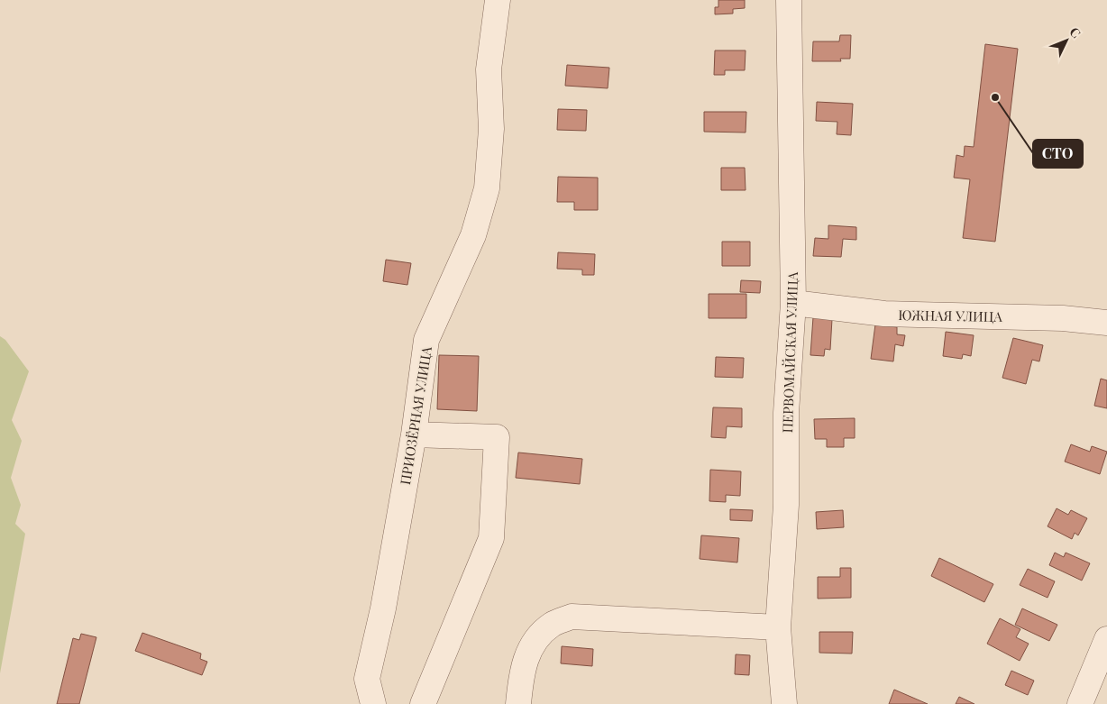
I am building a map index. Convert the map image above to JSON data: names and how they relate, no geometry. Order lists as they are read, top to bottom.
{
  "streets": {
    "street": ["ЮЖНАЯ УЛИЦА", "ПЕРВОМАЙСКАЯ УЛИЦА", "ПРИОЗЁРНАЯ УЛИЦА"]
  },
  "crossings": [
    ["ЮЖНАЯ УЛИЦА", "ПЕРВОМАЙСКАЯ УЛИЦА"]
  ],
  "places": ["СТО"],
  "north": "top right"
}
